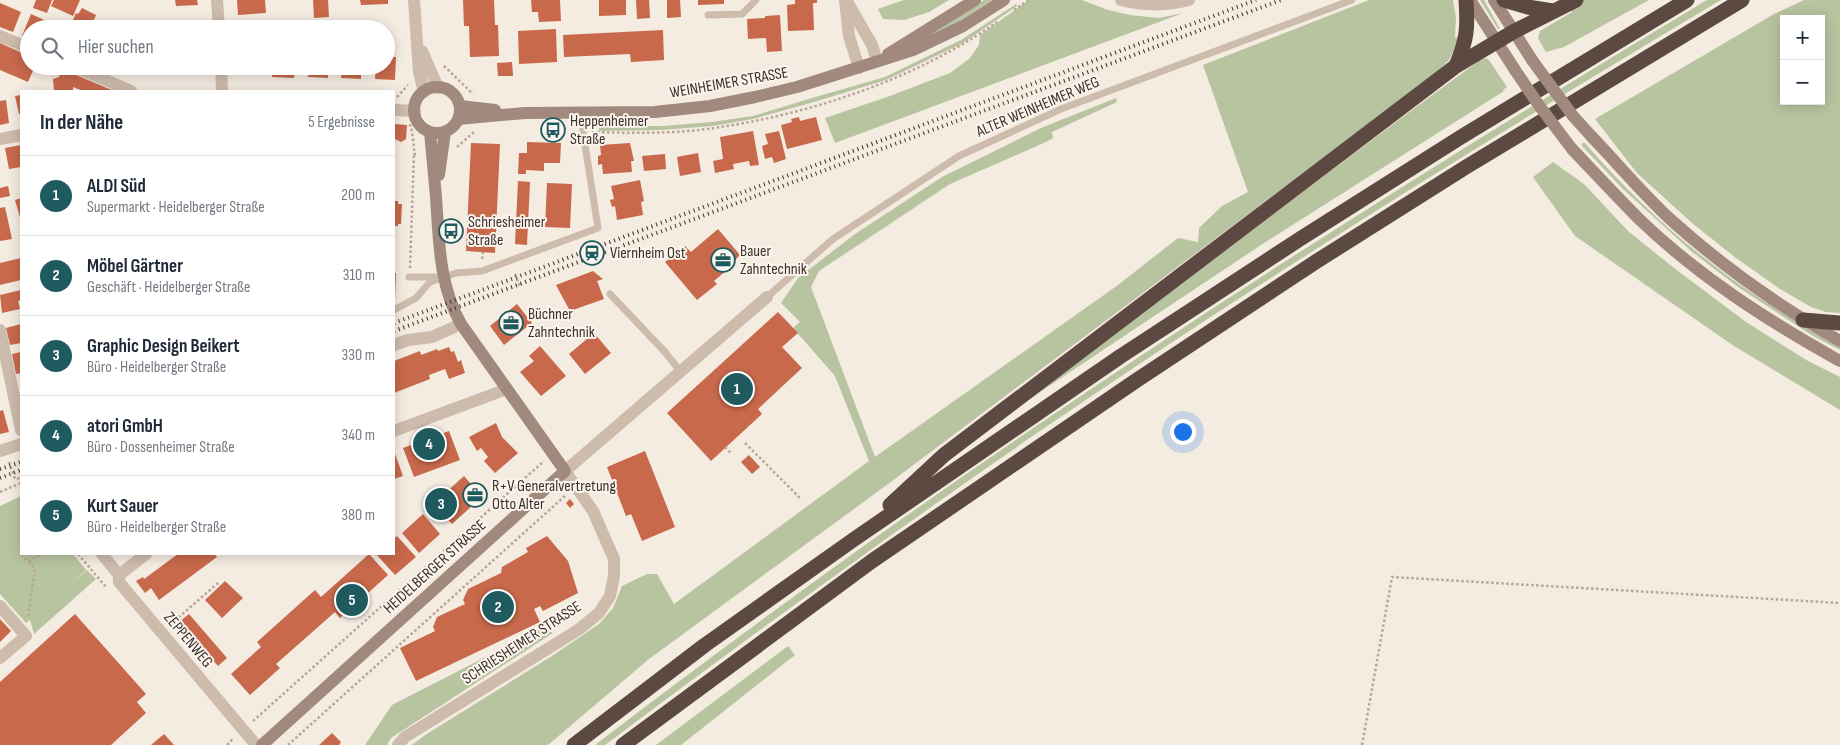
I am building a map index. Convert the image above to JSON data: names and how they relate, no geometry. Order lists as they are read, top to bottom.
{
  "streets": {
    "street": [
      "WEINHEIMER STRASSE",
      "HEIDELBERGER STRASSE",
      "ZEPPENWEG",
      "SCHRIESHEIMER STRASSE"
    ],
    "lane": ["ALTER WEINHEIMER WEG"]
  },
  "crossings": [
    ["WEINHEIMER STRASSE", "SCHRIESHEIMER STRASSE"],
    ["ALTER WEINHEIMER WEG", "HEIDELBERGER STRASSE"],
    ["HEIDELBERGER STRASSE", "SCHRIESHEIMER STRASSE"]
  ],
  "places": {
    "bus stop": ["Heppenheimer Straße", "Schriesheimer Straße"],
    "station": ["Viernheim Ost"],
    "office": ["Bauer Zahntechnik", "Büchner Zahntechnik", "R+V Generalvertretung Otto Alter"]
  },
  "page": {
    "map_buttons": ["+", "−"],
    "search": "Hier suchen",
    "heading": ["In der Nähe", "5 Ergebnisse"],
    "list": [
      {
        "mark": "1",
        "name": "ALDI Süd",
        "note": "Supermarkt · Heidelberger Straße",
        "value": "200 m"
      },
      {
        "mark": "2",
        "name": "Möbel Gärtner",
        "note": "Geschäft · Heidelberger Straße",
        "value": "310 m"
      },
      {
        "mark": "3",
        "name": "Graphic Design Beikert",
        "note": "Büro · Heidelberger Straße",
        "value": "330 m"
      },
      {
        "mark": "4",
        "name": "atori GmbH",
        "note": "Büro · Dossenheimer Straße",
        "value": "340 m"
      },
      {
        "mark": "5",
        "name": "Kurt Sauer",
        "note": "Büro · Heidelberger Straße",
        "value": "380 m"
      }
    ],
    "pins": [
      "1",
      "4",
      "3",
      "5",
      "2"
    ]
  }
}
